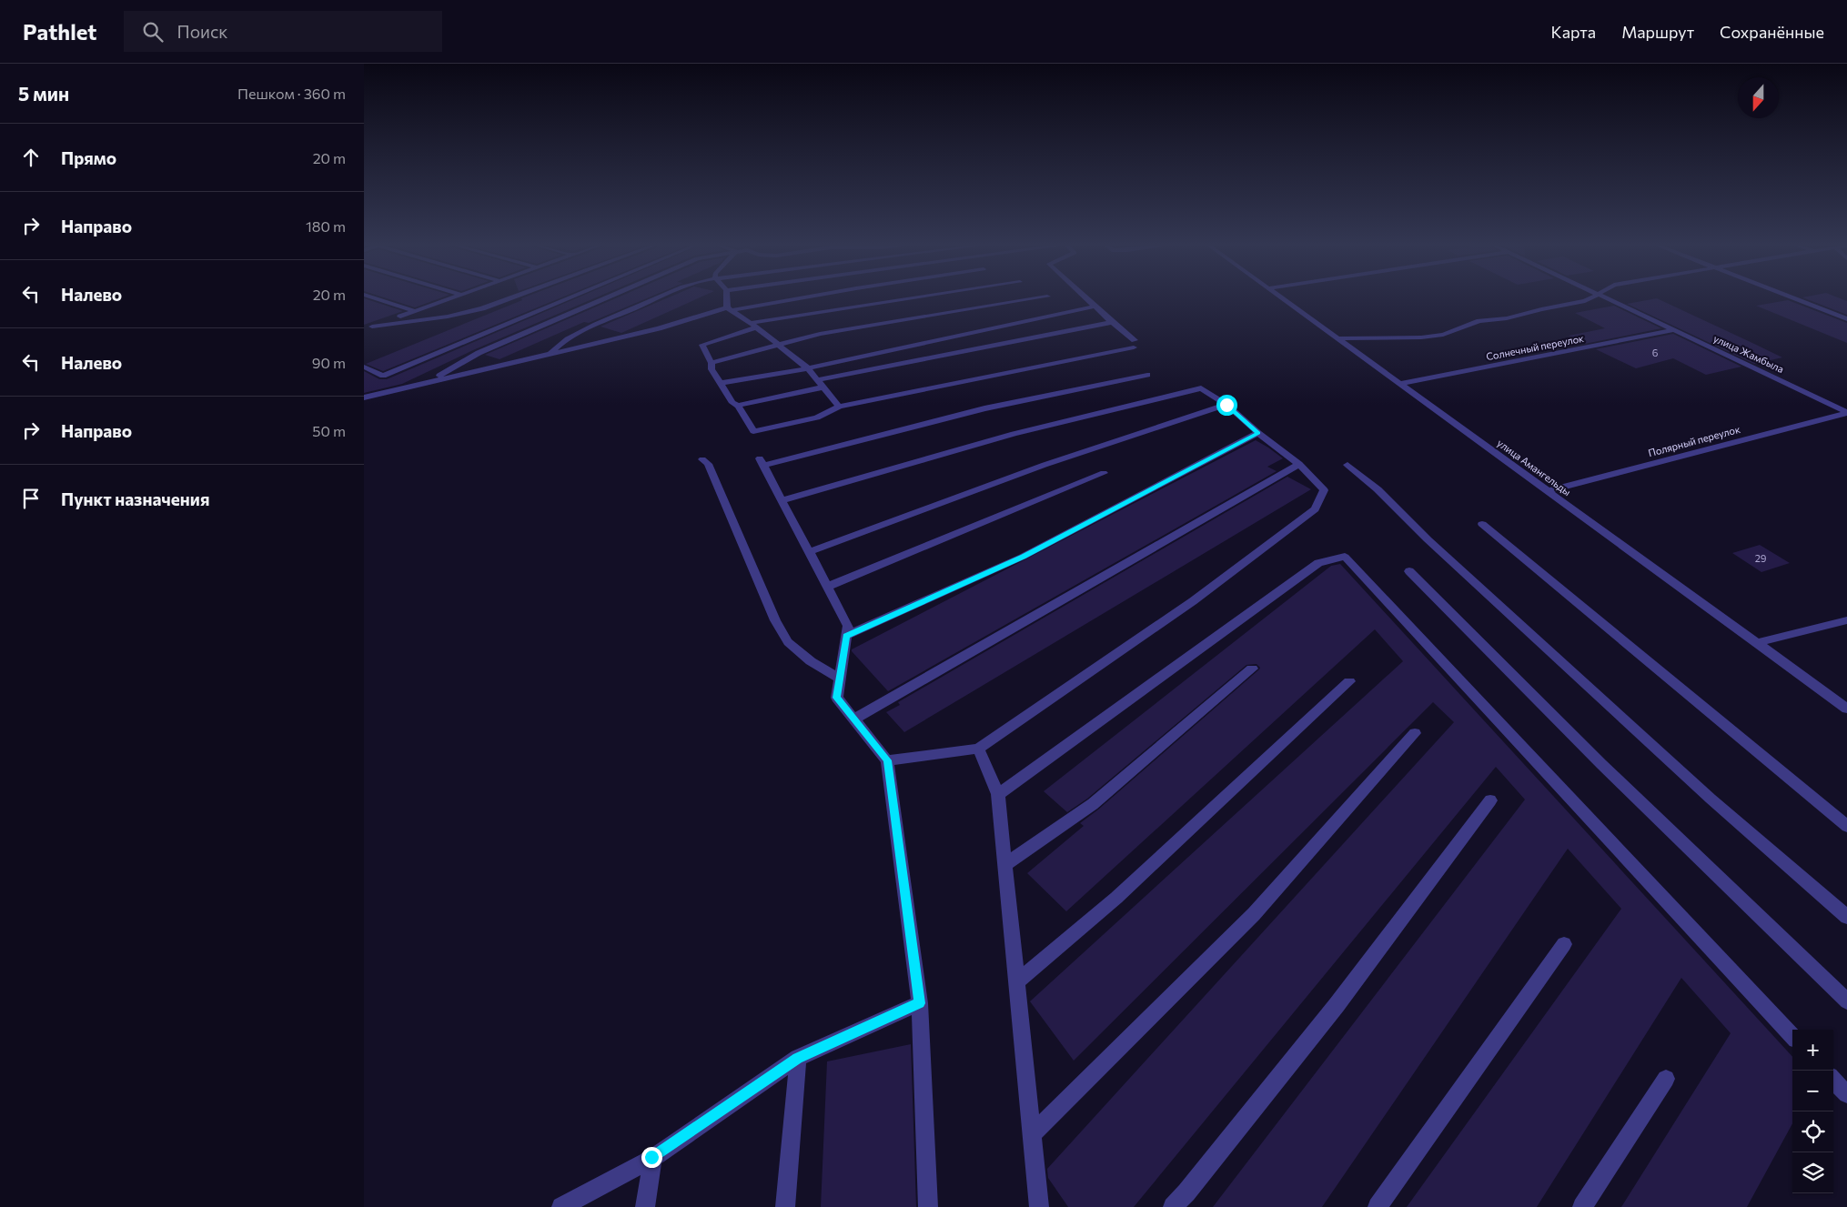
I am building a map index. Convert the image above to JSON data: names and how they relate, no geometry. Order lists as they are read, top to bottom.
{
  "streets": {
    "street": [
      "Солнечный переулок",
      "улица Жамбыла",
      "Полярный переулок",
      "улица Амангельды"
    ]
  },
  "crossings": [
    ["Солнечный переулок", "улица Жамбыла"],
    ["Солнечный переулок", "улица Амангельды"],
    ["улица Жамбыла", "Полярный переулок"],
    ["Полярный переулок", "улица Амангельды"]
  ],
  "house_numbers": ["6", "29"],
  "north": "bottom",
  "page": {
    "header": "Pathlet",
    "search": "Поиск",
    "nav": ["Карта", "Маршрут", "Сохранённые"],
    "heading": ["5 мин", "Пешком · 360 m"],
    "list": [
      ["Прямо", "20 m"],
      ["Направо", "180 m"],
      ["Налево", "20 m"],
      ["Налево", "90 m"],
      ["Направо", "50 m"],
      "Пункт назначения"
    ],
    "map_buttons": ["+", "−"]
  }
}
